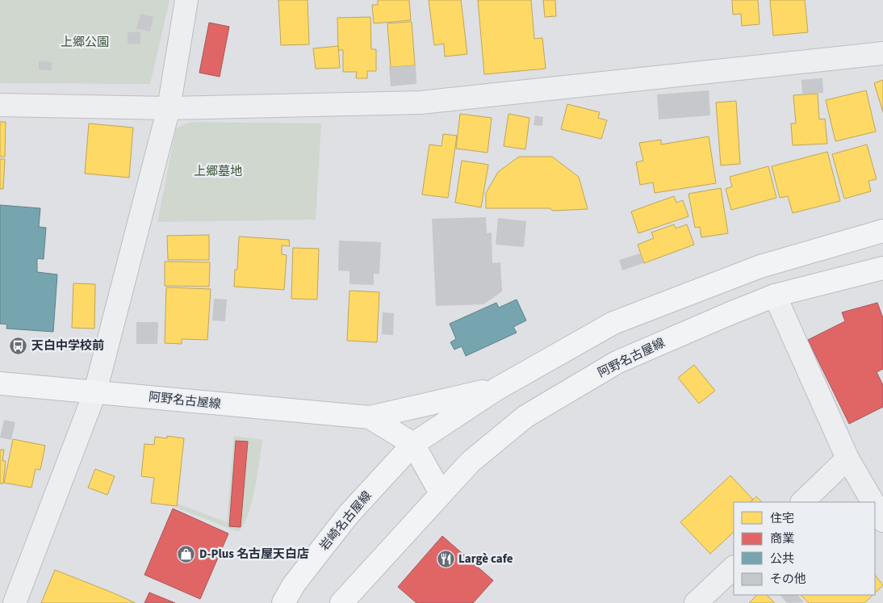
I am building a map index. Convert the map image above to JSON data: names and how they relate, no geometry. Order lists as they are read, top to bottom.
{
  "streets": {
    "main road": ["阿野名古屋線", "岩崎名古屋線"]
  },
  "crossings": [
    ["阿野名古屋線", "岩崎名古屋線"]
  ],
  "parks": ["上郷公園", "上郷墓地"],
  "places": {
    "bus stop": ["天白中学校前"],
    "shop": ["D-Plus 名古屋天白店"],
    "restaurant": ["Largè cafe"]
  },
  "legend": [
    "住宅",
    "商業",
    "公共",
    "その他"
  ]
}
